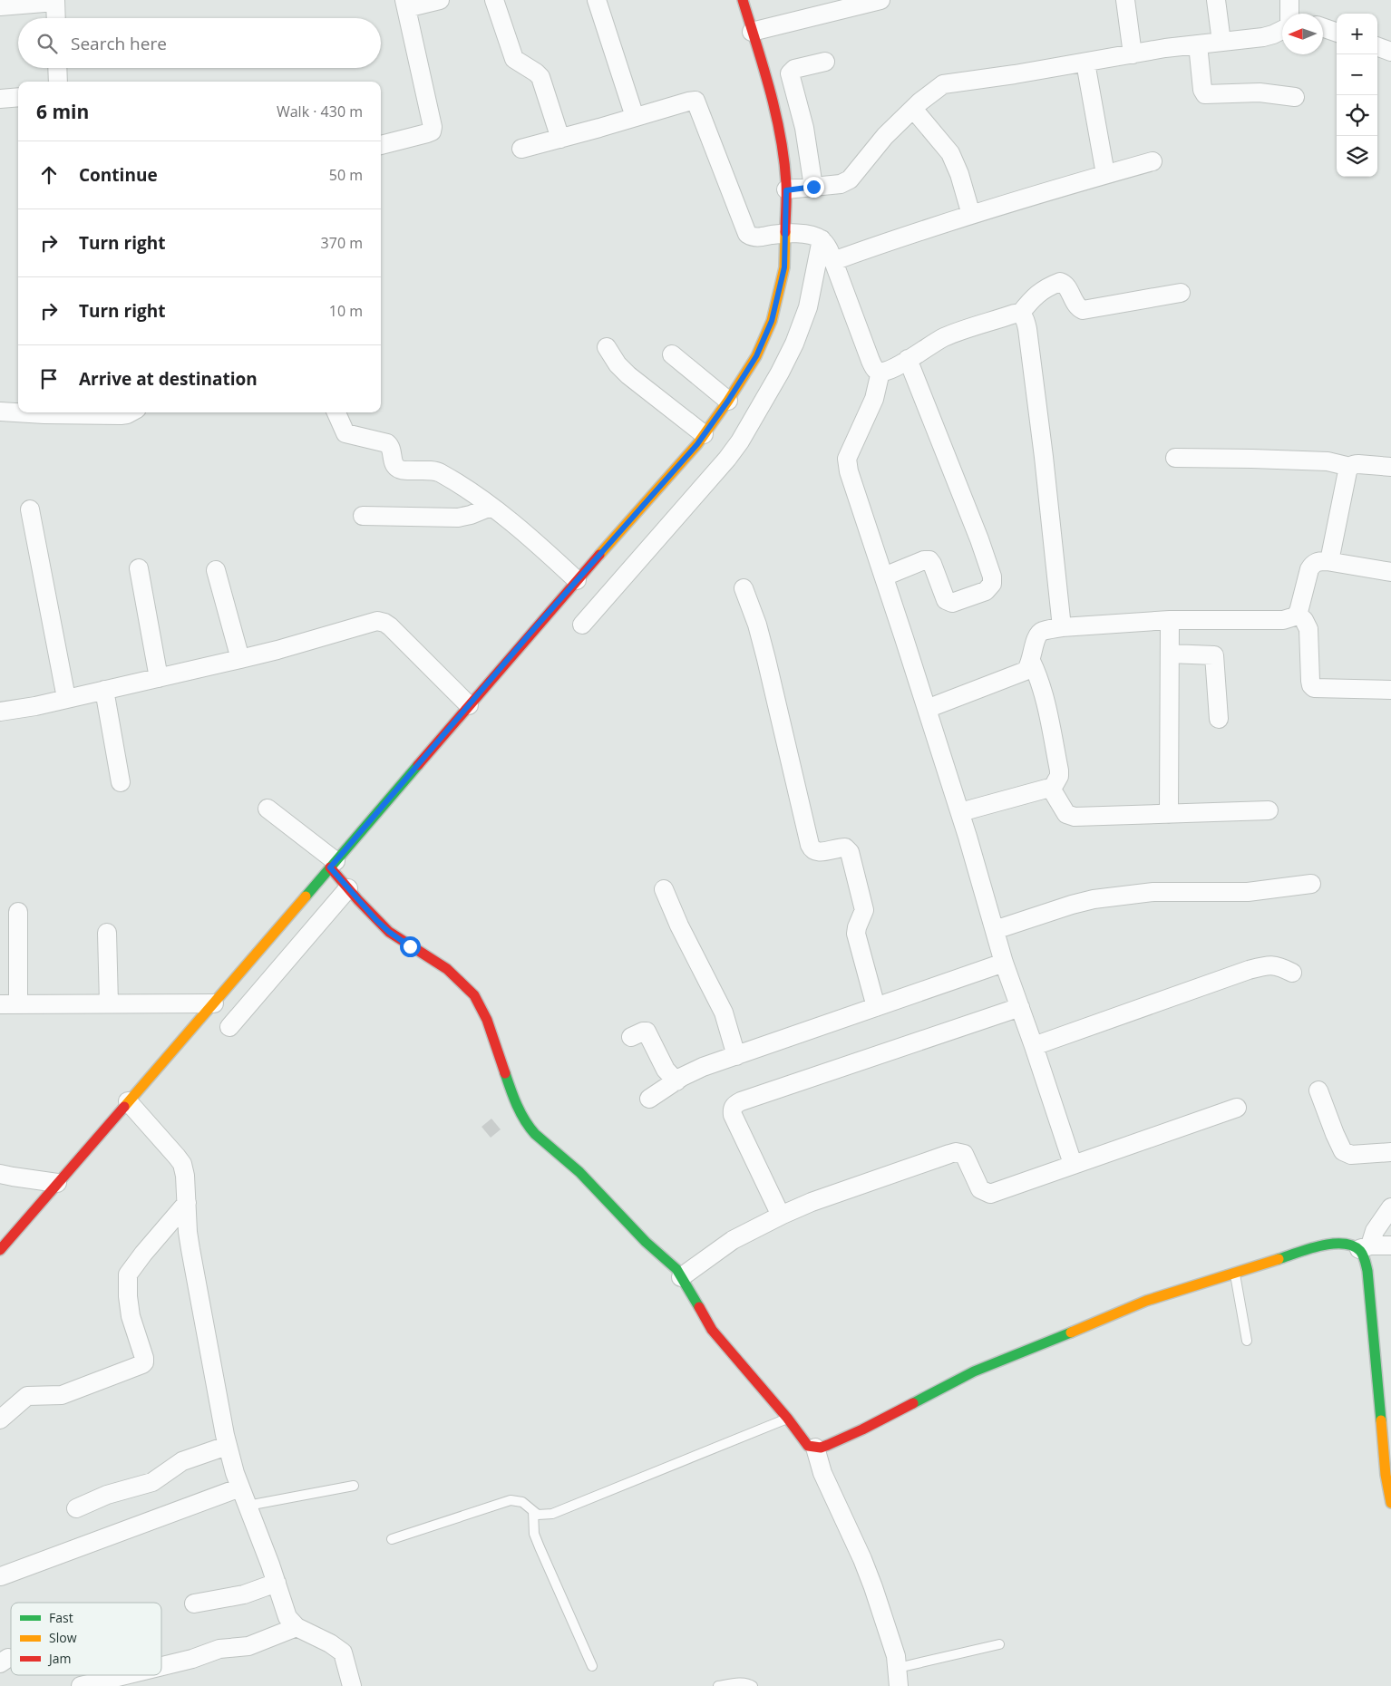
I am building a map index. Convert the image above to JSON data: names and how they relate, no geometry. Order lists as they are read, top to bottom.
{
  "legend": ["Fast", "Slow", "Jam"],
  "north": "left",
  "page": {
    "map_buttons": ["+", "−"],
    "search": "Search here",
    "heading": ["6 min", "Walk · 430 m"],
    "list": [
      ["Continue", "50 m"],
      ["Turn right", "370 m"],
      ["Turn right", "10 m"],
      "Arrive at destination"
    ]
  }
}
